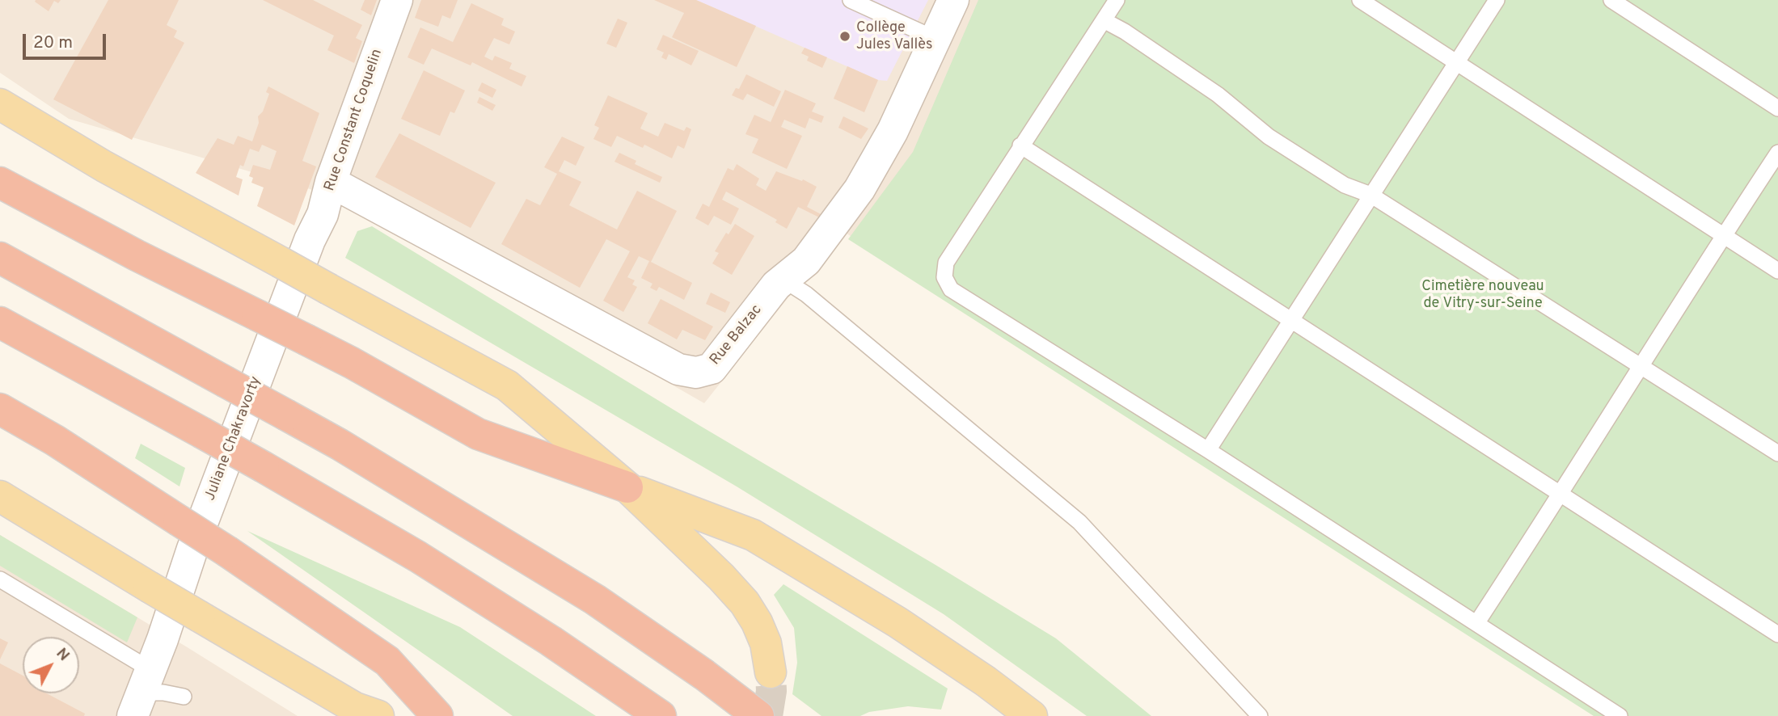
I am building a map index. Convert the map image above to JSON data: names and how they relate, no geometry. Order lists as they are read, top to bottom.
{
  "streets": {
    "street": ["Rue Constant Coquelin", "Rue Balzac", "Juliane Chakravorty"]
  },
  "crossings": [
    ["Rue Constant Coquelin", "Rue Balzac"],
    ["Rue Constant Coquelin", "Juliane Chakravorty"]
  ],
  "parks": ["Cimetière nouveau de Vitry-sur-Seine"],
  "places": ["Collège Jules Vallès"],
  "scale_bar": "20 m",
  "north": "top right"
}
